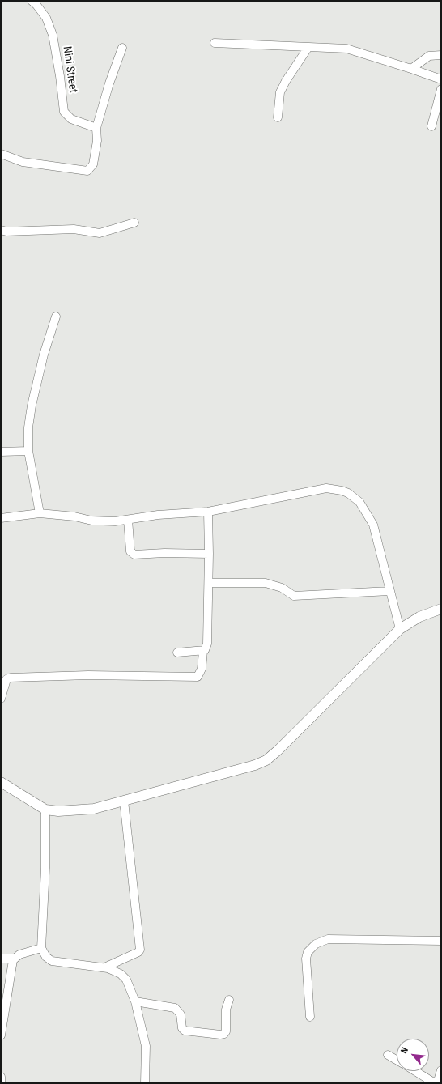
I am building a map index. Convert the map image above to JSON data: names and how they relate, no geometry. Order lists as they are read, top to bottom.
{
  "streets": {
    "street": ["Nini Street"]
  },
  "north": "top left"
}
